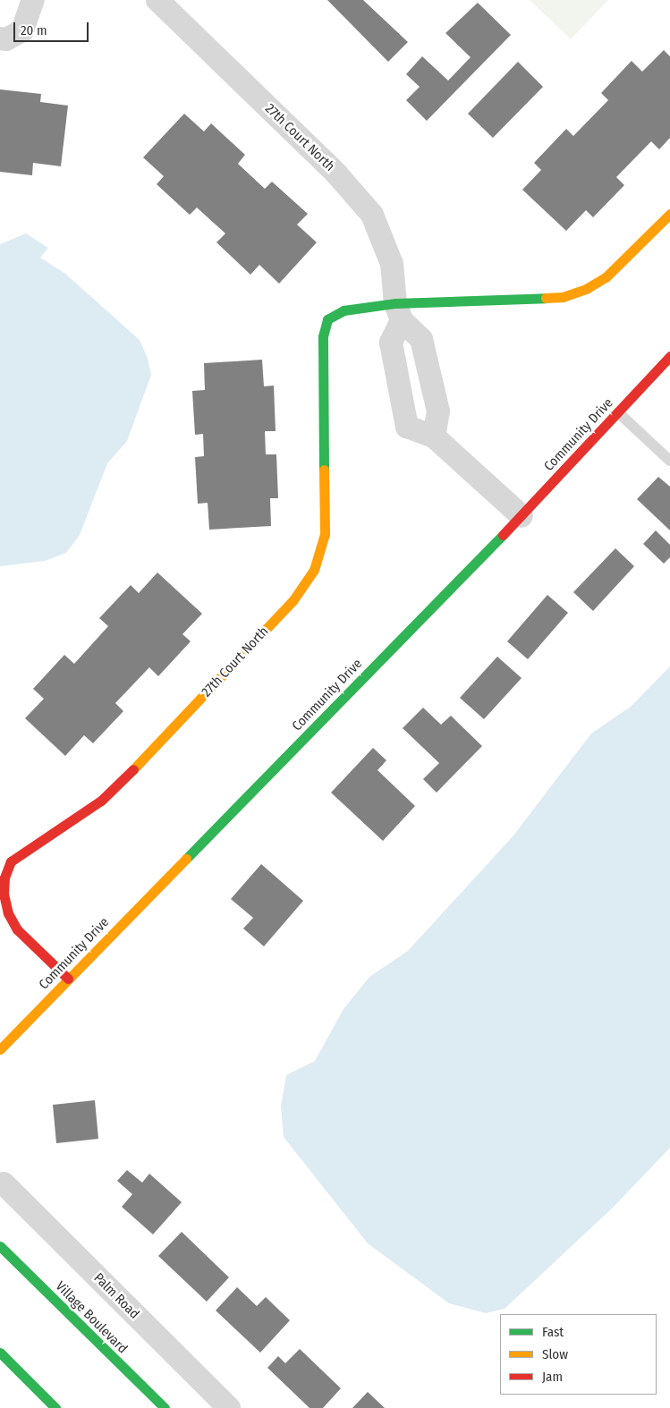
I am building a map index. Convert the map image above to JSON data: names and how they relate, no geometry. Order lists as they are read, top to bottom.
{
  "streets": {
    "street": [
      "27th Court North",
      "Community Drive",
      "Palm Road",
      "Village Boulevard"
    ]
  },
  "crossings": [
    ["27th Court North", "Community Drive"]
  ],
  "legend": ["Fast", "Slow", "Jam"],
  "scale_bar": "20 m"
}
